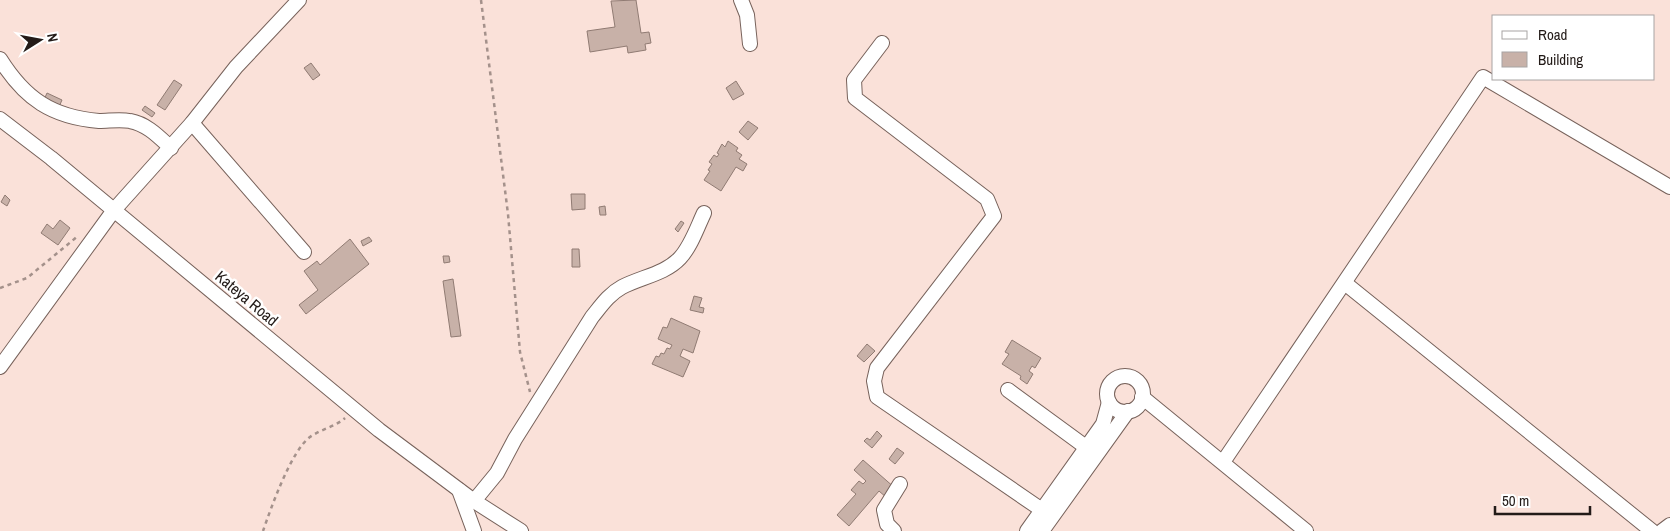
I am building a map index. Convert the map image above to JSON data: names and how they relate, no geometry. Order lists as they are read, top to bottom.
{
  "streets": {
    "street": ["Kateya Road"]
  },
  "legend": ["Road", "Building"],
  "scale_bar": "50 m",
  "north": "right"
}
